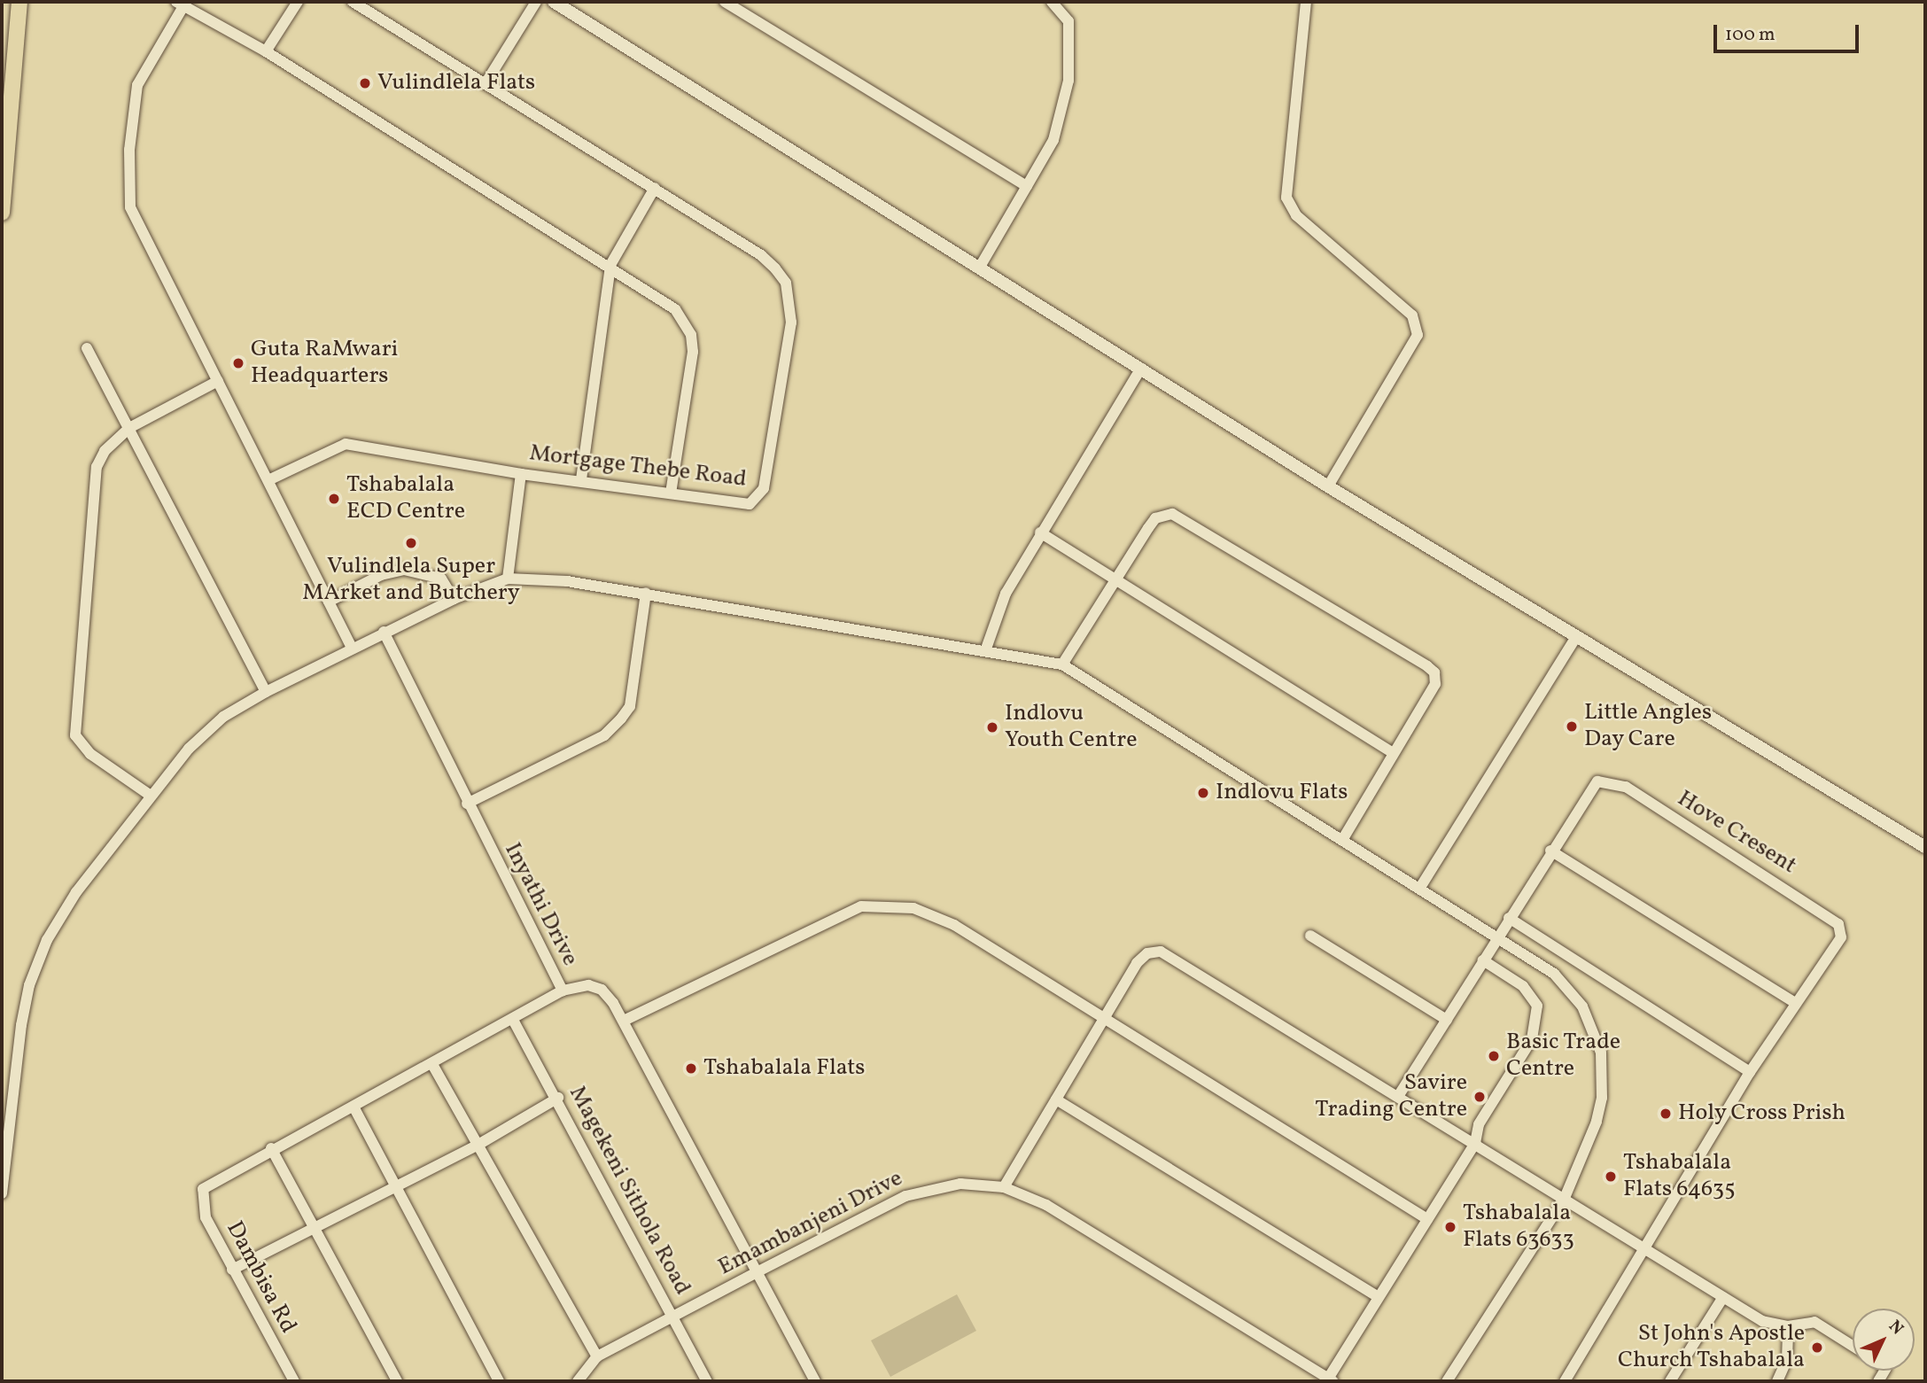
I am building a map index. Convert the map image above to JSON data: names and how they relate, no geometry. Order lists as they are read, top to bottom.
{
  "streets": {
    "street": [
      "Mortgage Thebe Road",
      "Hove Cresent",
      "Inyathi Drive",
      "Magekeni Sithola Road",
      "Emambanjeni Drive",
      "Dambisa Rd"
    ]
  },
  "crossings": [
    ["Inyathi Drive", "Emambanjeni Drive"],
    ["Magekeni Sithola Road", "Emambanjeni Drive"]
  ],
  "places": [
    "Vulindlela Flats",
    "Guta RaMwari Headquarters",
    "Tshabalala ECD Centre",
    "Vulindlela Super MArket and Butchery",
    "Little Angles Day Care",
    "Indlovu Youth Centre",
    "Indlovu Flats",
    "Basic Trade Centre",
    "Tshabalala Flats",
    "Savire Trading Centre",
    "Holy Cross Prish",
    "Tshabalala Flats 64635",
    "Tshabalala Flats 63633",
    "St John's Apostle Church Tshabalala"
  ],
  "scale_bar": "100 m",
  "north": "top right"
}
